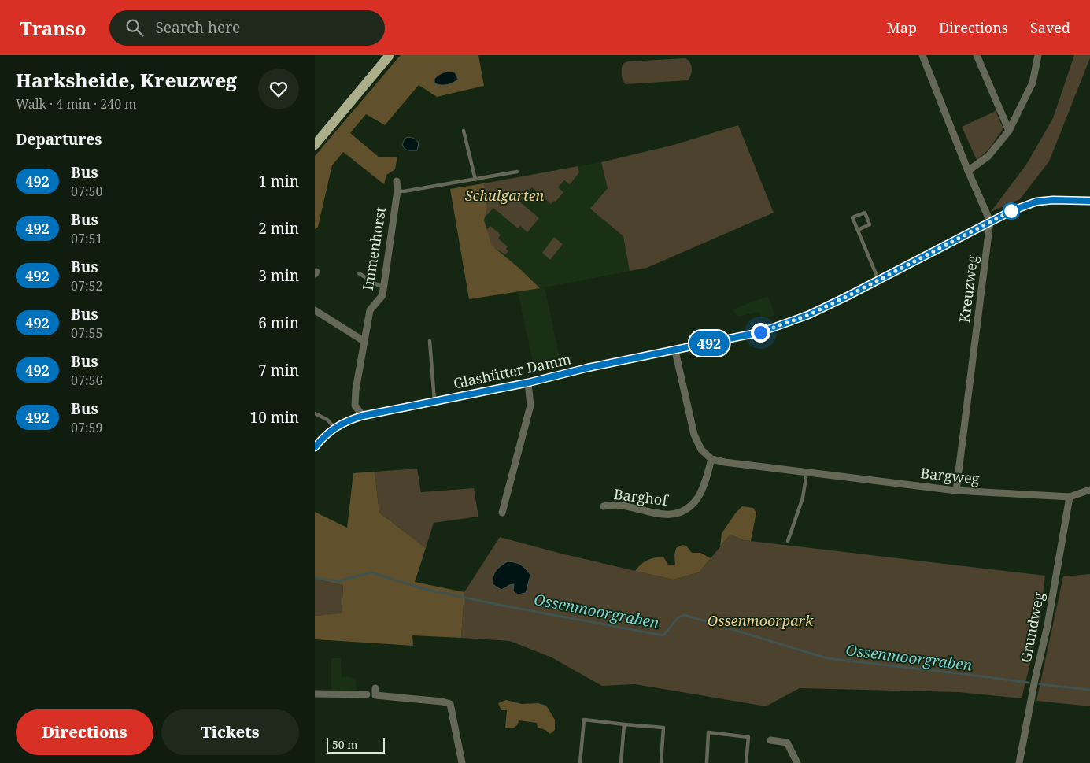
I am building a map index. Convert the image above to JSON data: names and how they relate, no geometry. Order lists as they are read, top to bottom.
{
  "streets": {
    "street": [
      "Immenhorst",
      "Kreuzweg",
      "Glashütter Damm",
      "Bargweg",
      "Barghof",
      "Grundweg"
    ]
  },
  "crossings": [
    ["Immenhorst", "Glashütter Damm"],
    ["Kreuzweg", "Glashütter Damm"],
    ["Kreuzweg", "Bargweg"],
    ["Bargweg", "Barghof"],
    ["Bargweg", "Grundweg"]
  ],
  "water": ["Ossenmoorgraben"],
  "parks": ["Schulgarten", "Ossenmoorpark"],
  "lines": ["bus line 492"],
  "scale_bar": "50 m",
  "page": {
    "header": "Transo",
    "search": "Search here",
    "nav": ["Map", "Directions", "Saved"],
    "heading": [
      ["Harksheide, Kreuzweg", "Walk · 4 min · 240 m"],
      "Departures"
    ],
    "on_map": "492",
    "list": [
      {
        "mark": "492",
        "name": "Bus",
        "note": "07:50",
        "value": "1 min"
      },
      {
        "mark": "492",
        "name": "Bus",
        "note": "07:51",
        "value": "2 min"
      },
      {
        "mark": "492",
        "name": "Bus",
        "note": "07:52",
        "value": "3 min"
      },
      {
        "mark": "492",
        "name": "Bus",
        "note": "07:55",
        "value": "6 min"
      },
      {
        "mark": "492",
        "name": "Bus",
        "note": "07:56",
        "value": "7 min"
      },
      {
        "mark": "492",
        "name": "Bus",
        "note": "07:59",
        "value": "10 min"
      }
    ],
    "buttons": ["Directions", "Tickets"],
    "scale": "50 m"
  }
}
